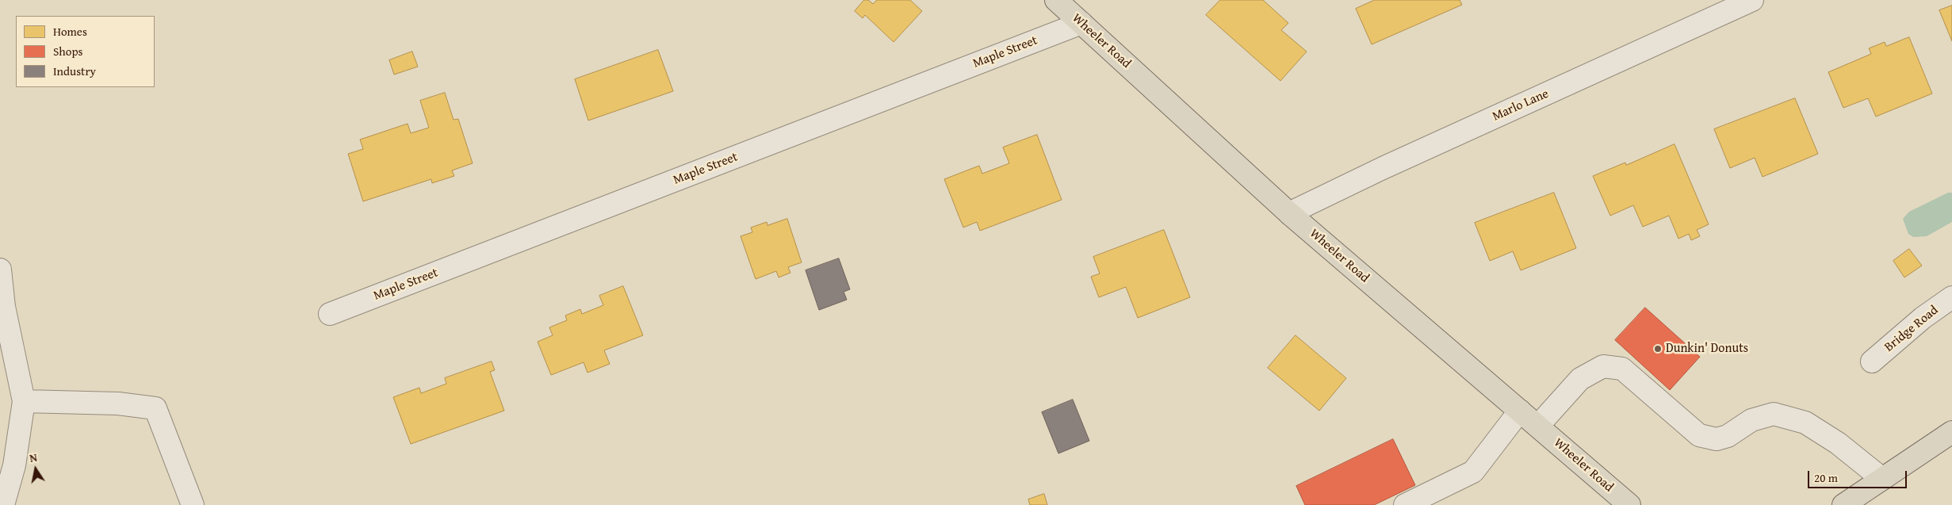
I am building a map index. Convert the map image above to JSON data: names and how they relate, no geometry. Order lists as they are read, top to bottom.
{
  "streets": {
    "main road": ["Wheeler Road"],
    "street": ["Maple Street", "Marlo Lane", "Bridge Road"]
  },
  "crossings": [
    ["Wheeler Road", "Maple Street"],
    ["Wheeler Road", "Marlo Lane"]
  ],
  "places": ["Dunkin' Donuts"],
  "legend": ["Homes", "Shops", "Industry"],
  "scale_bar": "20 m",
  "north": "top"
}
